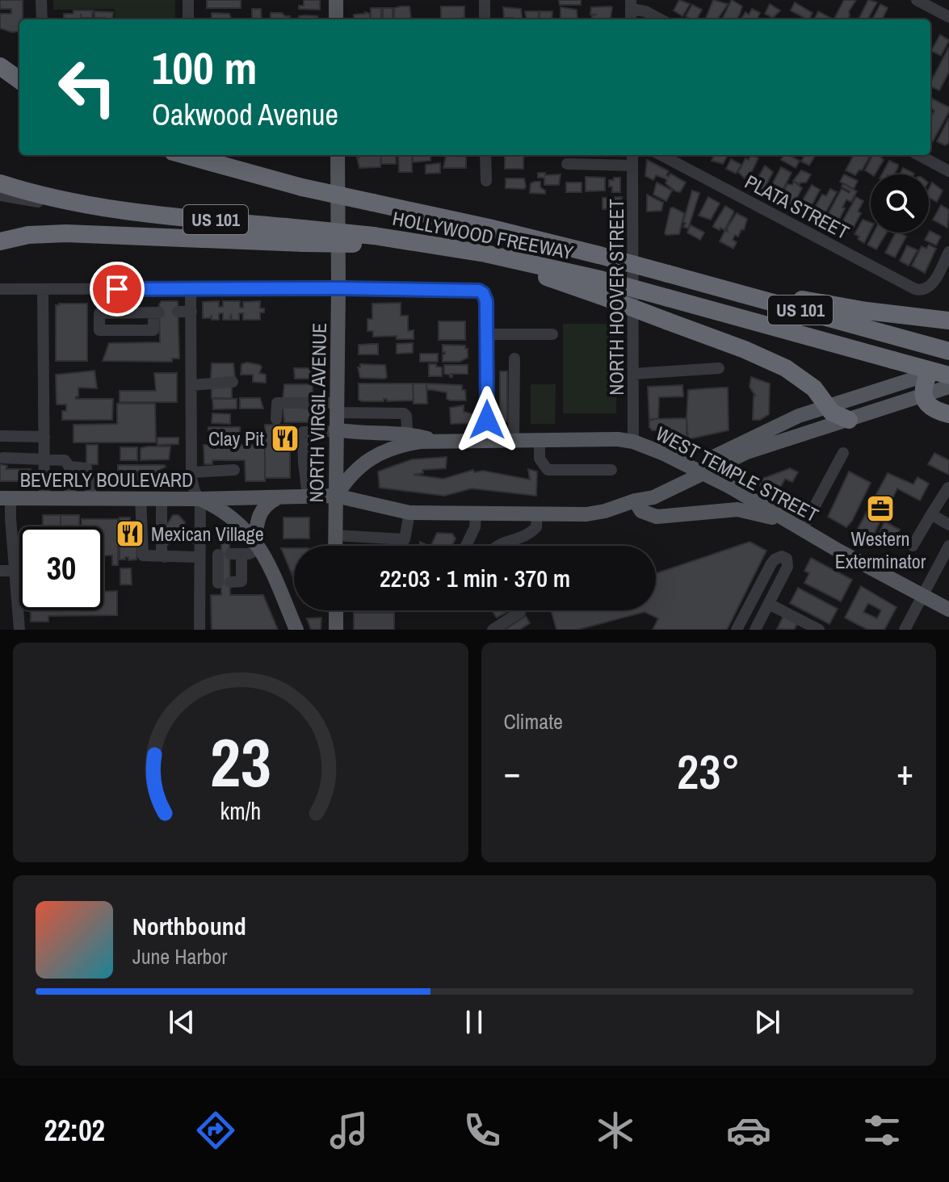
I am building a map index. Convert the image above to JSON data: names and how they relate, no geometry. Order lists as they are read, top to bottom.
{
  "streets": {
    "highway": ["US 101", "HOLLYWOOD FREEWAY"],
    "main road": ["NORTH VIRGIL AVENUE", "WEST TEMPLE STREET", "BEVERLY BOULEVARD"],
    "street": ["PLATA STREET", "NORTH HOOVER STREET"]
  },
  "crossings": [
    ["US 101", "HOLLYWOOD FREEWAY"],
    ["NORTH HOOVER STREET", "WEST TEMPLE STREET"],
    ["NORTH VIRGIL AVENUE", "WEST TEMPLE STREET"]
  ],
  "places": {
    "restaurant": ["Clay Pit", "Mexican Village"],
    "office": ["Western Exterminator"]
  },
  "page": {
    "turn": ["100 m", "Oakwood Avenue"],
    "limit": "30",
    "trip": "22:03 · 1 min · 370 m",
    "tile": "Climate",
    "heat": ["−", "23°", "+"],
    "song": ["Northbound", "June Harbor"],
    "tabs": "22:02",
    "gauge": ["23", "km/h"]
  }
}
